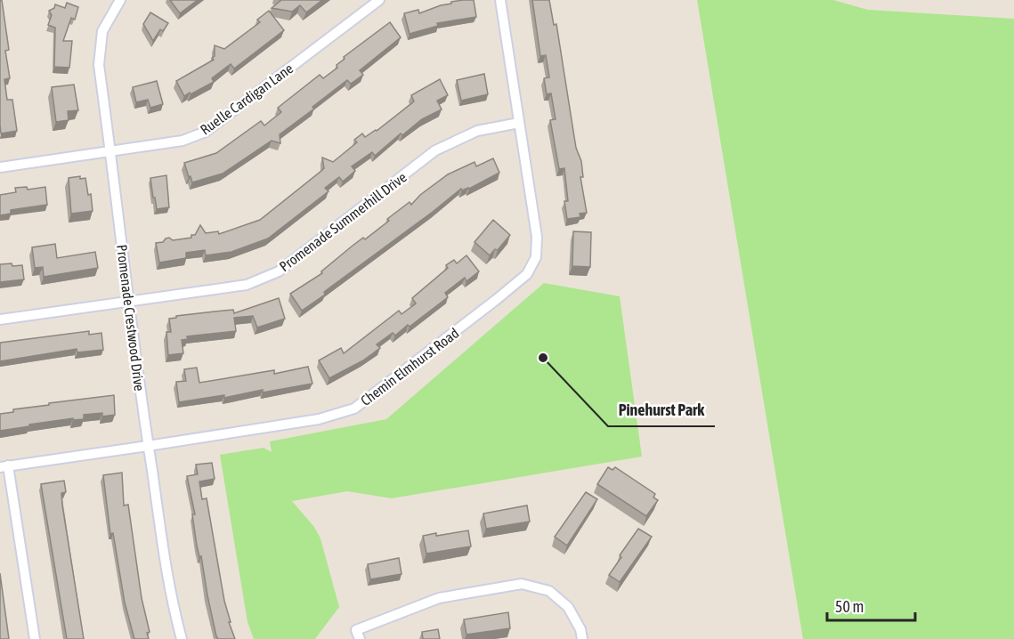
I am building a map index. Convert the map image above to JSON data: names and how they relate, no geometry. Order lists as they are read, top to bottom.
{
  "streets": {
    "street": [
      "Ruelle Cardigan Lane",
      "Promenade Summerhill Drive",
      "Promenade Crestwood Drive",
      "Chemin Elmhurst Road"
    ]
  },
  "crossings": [
    ["Ruelle Cardigan Lane", "Promenade Crestwood Drive"],
    ["Promenade Summerhill Drive", "Promenade Crestwood Drive"],
    ["Promenade Summerhill Drive", "Chemin Elmhurst Road"],
    ["Promenade Crestwood Drive", "Chemin Elmhurst Road"]
  ],
  "places": ["Pinehurst Park"],
  "scale_bar": "50 m"
}
